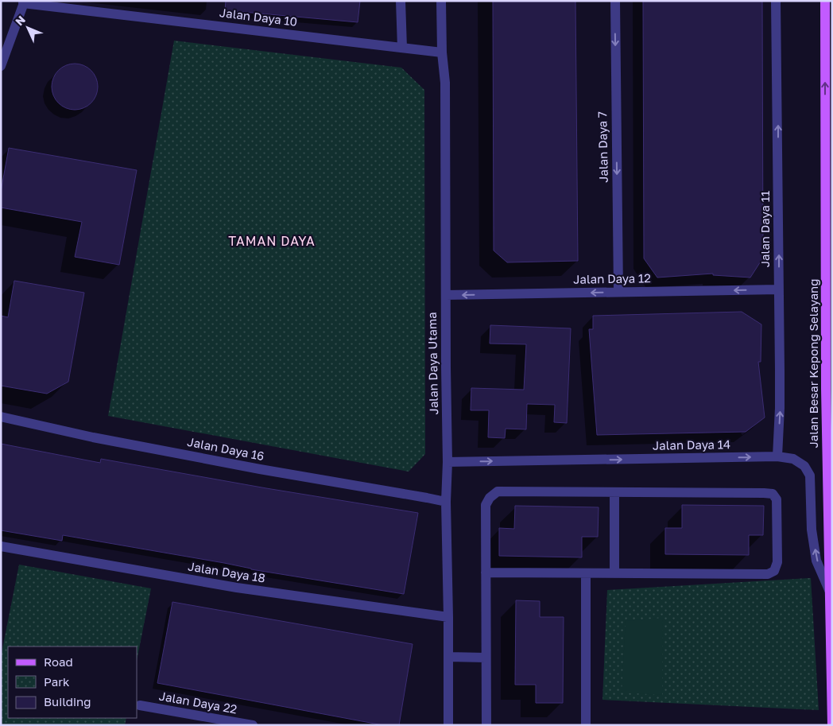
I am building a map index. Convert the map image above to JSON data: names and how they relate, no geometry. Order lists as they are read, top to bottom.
{
  "streets": {
    "main road": ["Jalan Besar Kepong Selayang"],
    "street": [
      "Jalan Daya 10",
      "Jalan Daya 7",
      "Jalan Daya 11",
      "Jalan Daya 12",
      "Jalan Daya Utama",
      "Jalan Daya 14",
      "Jalan Daya 16",
      "Jalan Daya 18",
      "Jalan Daya 22"
    ]
  },
  "crossings": [
    ["Jalan Daya 10", "Jalan Daya Utama"],
    ["Jalan Daya 7", "Jalan Daya 12"],
    ["Jalan Daya 11", "Jalan Daya 12"],
    ["Jalan Daya 11", "Jalan Daya 14"],
    ["Jalan Daya 12", "Jalan Daya Utama"],
    ["Jalan Daya Utama", "Jalan Daya 14"],
    ["Jalan Daya Utama", "Jalan Daya 16"],
    ["Jalan Daya Utama", "Jalan Daya 18"],
    ["Jalan Besar Kepong Selayang", "Jalan Daya 14"]
  ],
  "one_way": [
    "Jalan Daya 7",
    "Jalan Daya 11",
    "Jalan Daya 12",
    "Jalan Besar Kepong Selayang"
  ],
  "districts": ["TAMAN DAYA"],
  "legend": ["Road", "Park", "Building"],
  "north": "top left"
}
